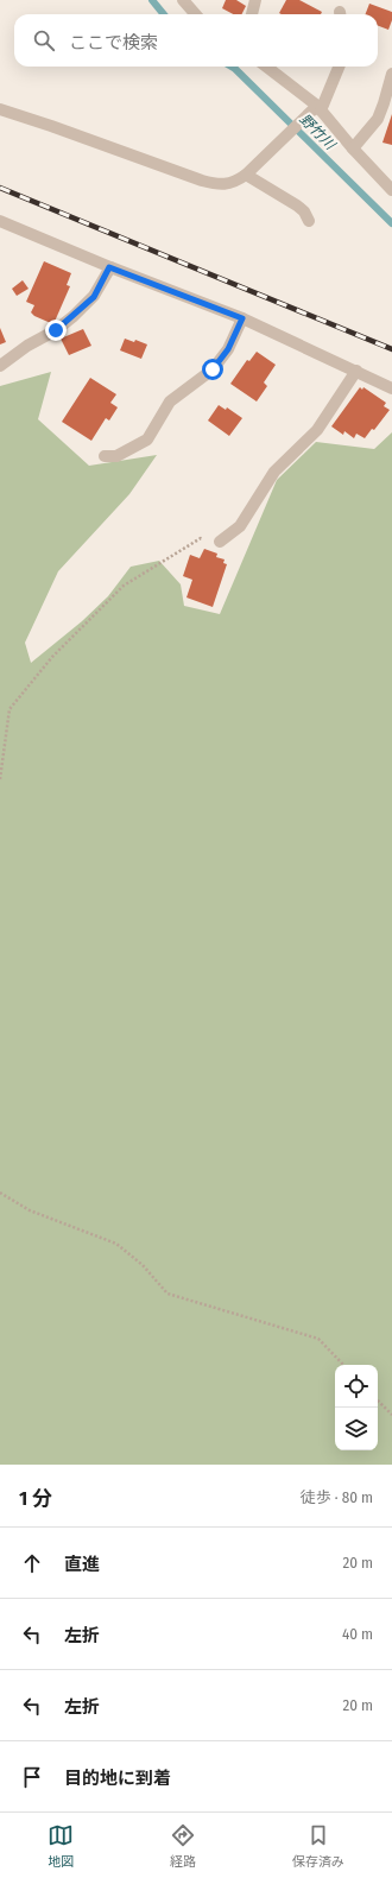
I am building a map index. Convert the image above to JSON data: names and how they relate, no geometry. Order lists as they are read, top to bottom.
{
  "water": ["野竹川"],
  "page": {
    "search": "ここで検索",
    "heading": ["1 分", "徒歩 · 80 m"],
    "list": [
      ["直進", "20 m"],
      ["左折", "40 m"],
      ["左折", "20 m"],
      "目的地に到着"
    ],
    "nav": ["地図", "経路", "保存済み"]
  }
}
